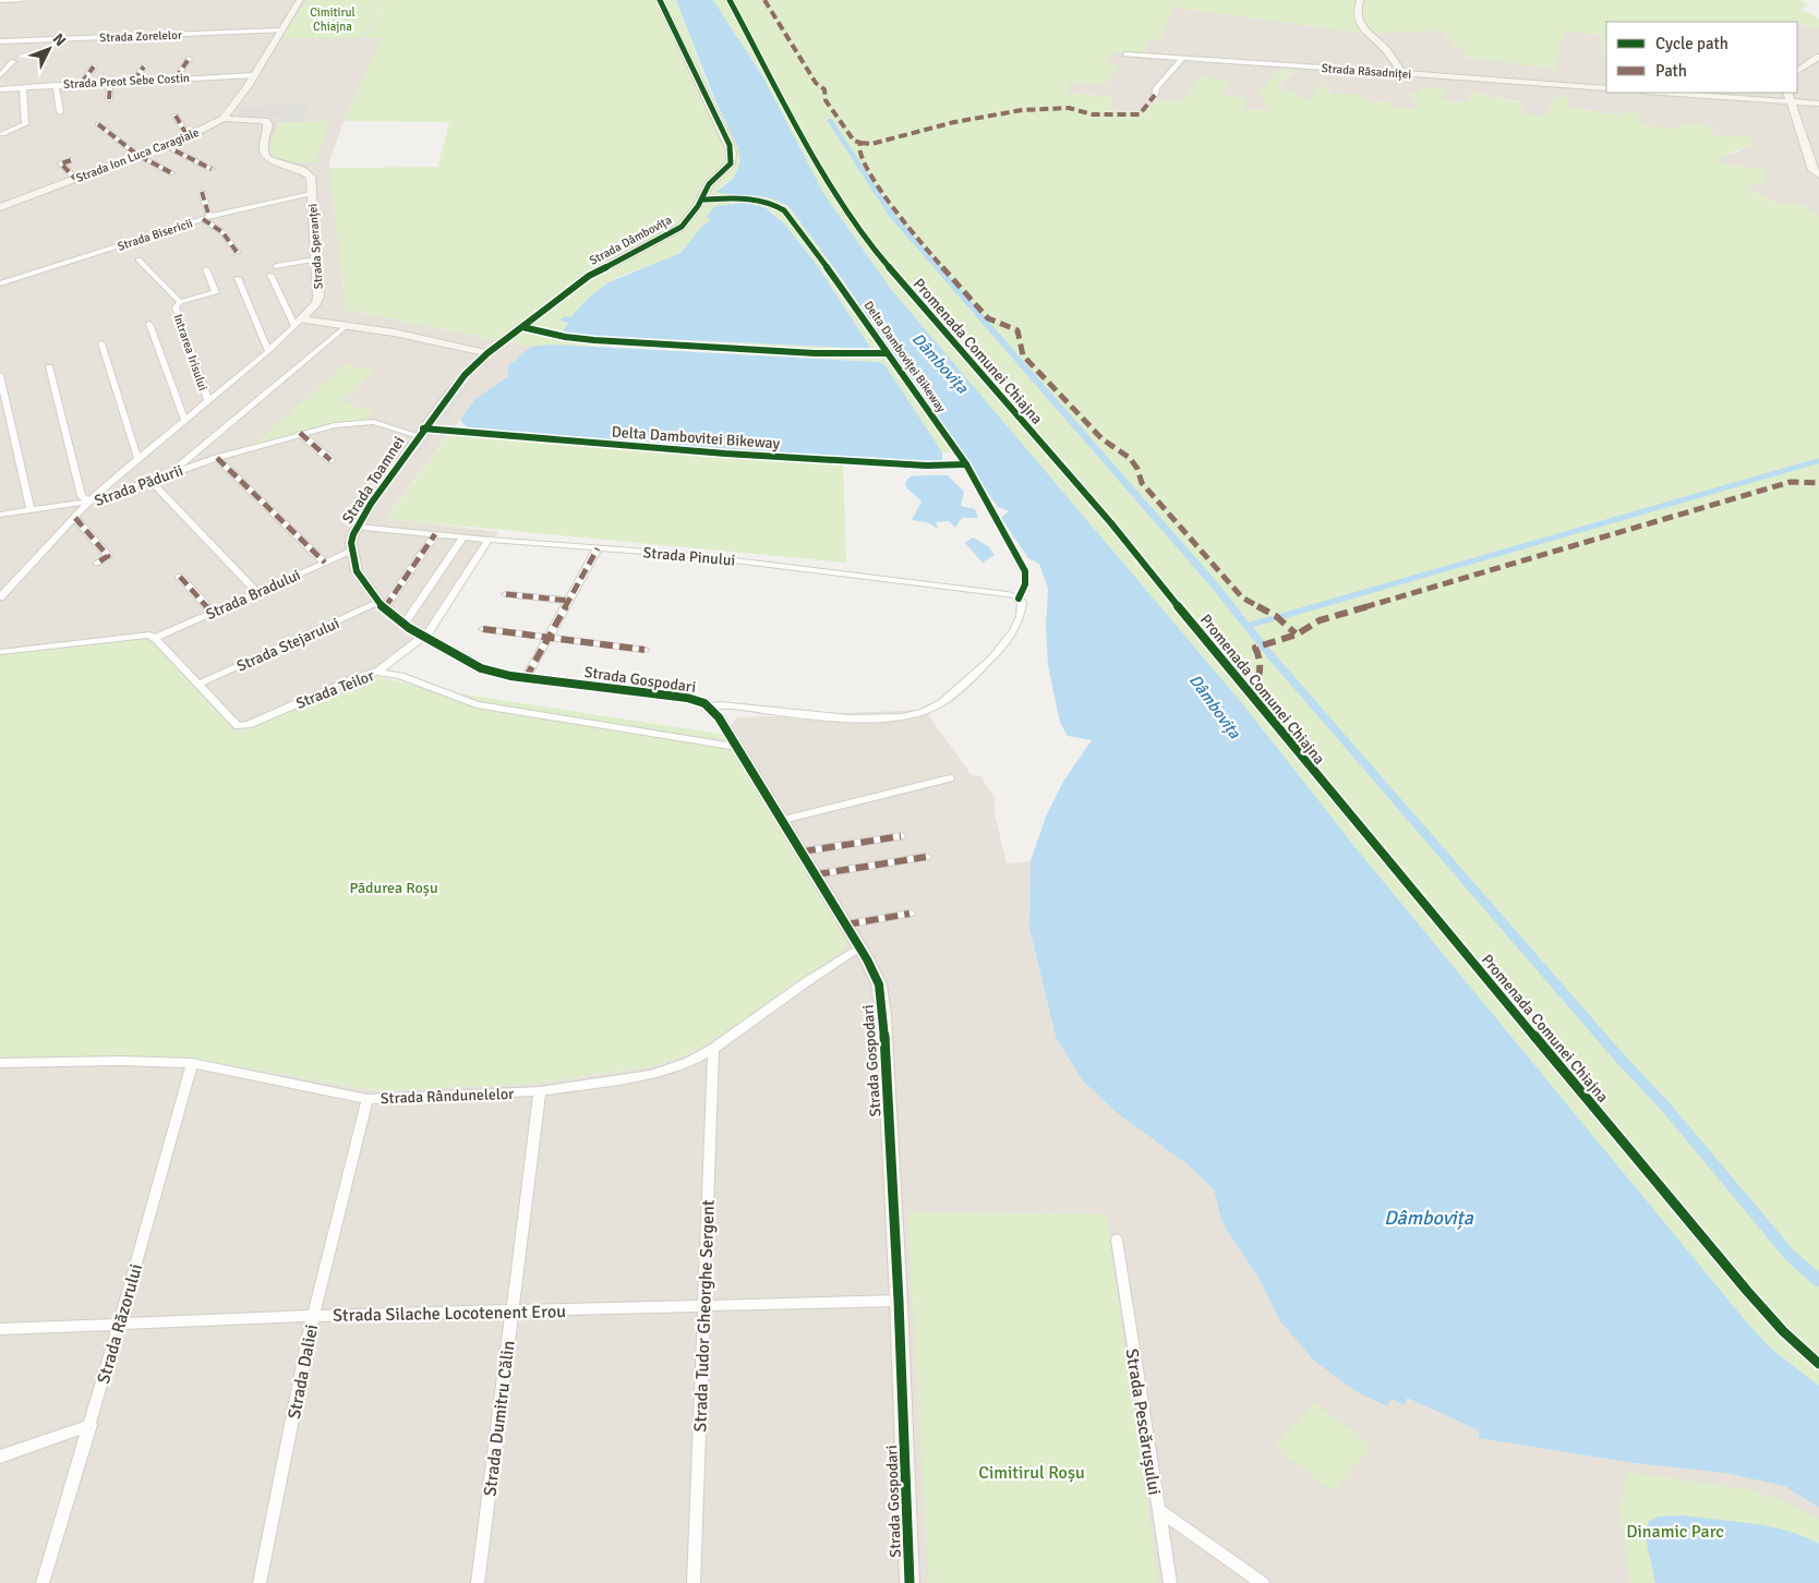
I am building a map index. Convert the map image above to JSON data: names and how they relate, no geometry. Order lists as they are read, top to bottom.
{
  "streets": {
    "street": [
      "Strada Zorelelor",
      "Strada Răsadniței",
      "Strada Preot Sebe Costin",
      "Strada Ion Luca Caragiale",
      "Strada Bisericii",
      "Strada Dâmbovița",
      "Strada Speranței",
      "Intrarea Irisului",
      "Strada Toamnei",
      "Strada Pădurii",
      "Strada Pinului",
      "Strada Bradului",
      "Strada Stejarului",
      "Strada Gospodari",
      "Strada Teilor",
      "Strada Rândunelelor",
      "Strada Silache Locotenent Erou",
      "Strada Tudor Gheorghe Sergent",
      "Strada Răzorului",
      "Strada Daliei",
      "Strada Dumitru Călin",
      "Strada Pescărușului"
    ],
    "cycle path": ["Promenada Comunei Chiajna", "Delta Damboviței Bikeway", "Delta Dambovitei Bikeway"]
  },
  "crossings": [
    ["Strada Ion Luca Caragiale", "Strada Speranței"],
    ["Strada Bisericii", "Strada Speranței"],
    ["Strada Dâmbovița", "Strada Toamnei"],
    ["Strada Speranței", "Intrarea Irisului"],
    ["Strada Speranței", "Strada Pădurii"],
    ["Strada Toamnei", "Strada Pădurii"],
    ["Strada Toamnei", "Strada Pinului"],
    ["Strada Toamnei", "Strada Bradului"],
    ["Strada Pinului", "Strada Gospodari"],
    ["Strada Bradului", "Strada Teilor"],
    ["Strada Stejarului", "Strada Teilor"],
    ["Strada Gospodari", "Strada Teilor"],
    ["Strada Gospodari", "Strada Rândunelelor"],
    ["Strada Gospodari", "Strada Silache Locotenent Erou"],
    ["Strada Rândunelelor", "Strada Tudor Gheorghe Sergent"],
    ["Strada Rândunelelor", "Strada Răzorului"],
    ["Strada Rândunelelor", "Strada Daliei"],
    ["Strada Rândunelelor", "Strada Dumitru Călin"],
    ["Strada Silache Locotenent Erou", "Strada Tudor Gheorghe Sergent"],
    ["Strada Silache Locotenent Erou", "Strada Răzorului"],
    ["Strada Silache Locotenent Erou", "Strada Daliei"],
    ["Strada Silache Locotenent Erou", "Strada Dumitru Călin"]
  ],
  "water": ["Dâmbovița"],
  "parks": [
    "Cimitirul Chiajna",
    "Pădurea Roșu",
    "Cimitirul Roșu",
    "Dinamic Parc"
  ],
  "legend": ["Cycle path", "Path"],
  "north": "top right"
}
